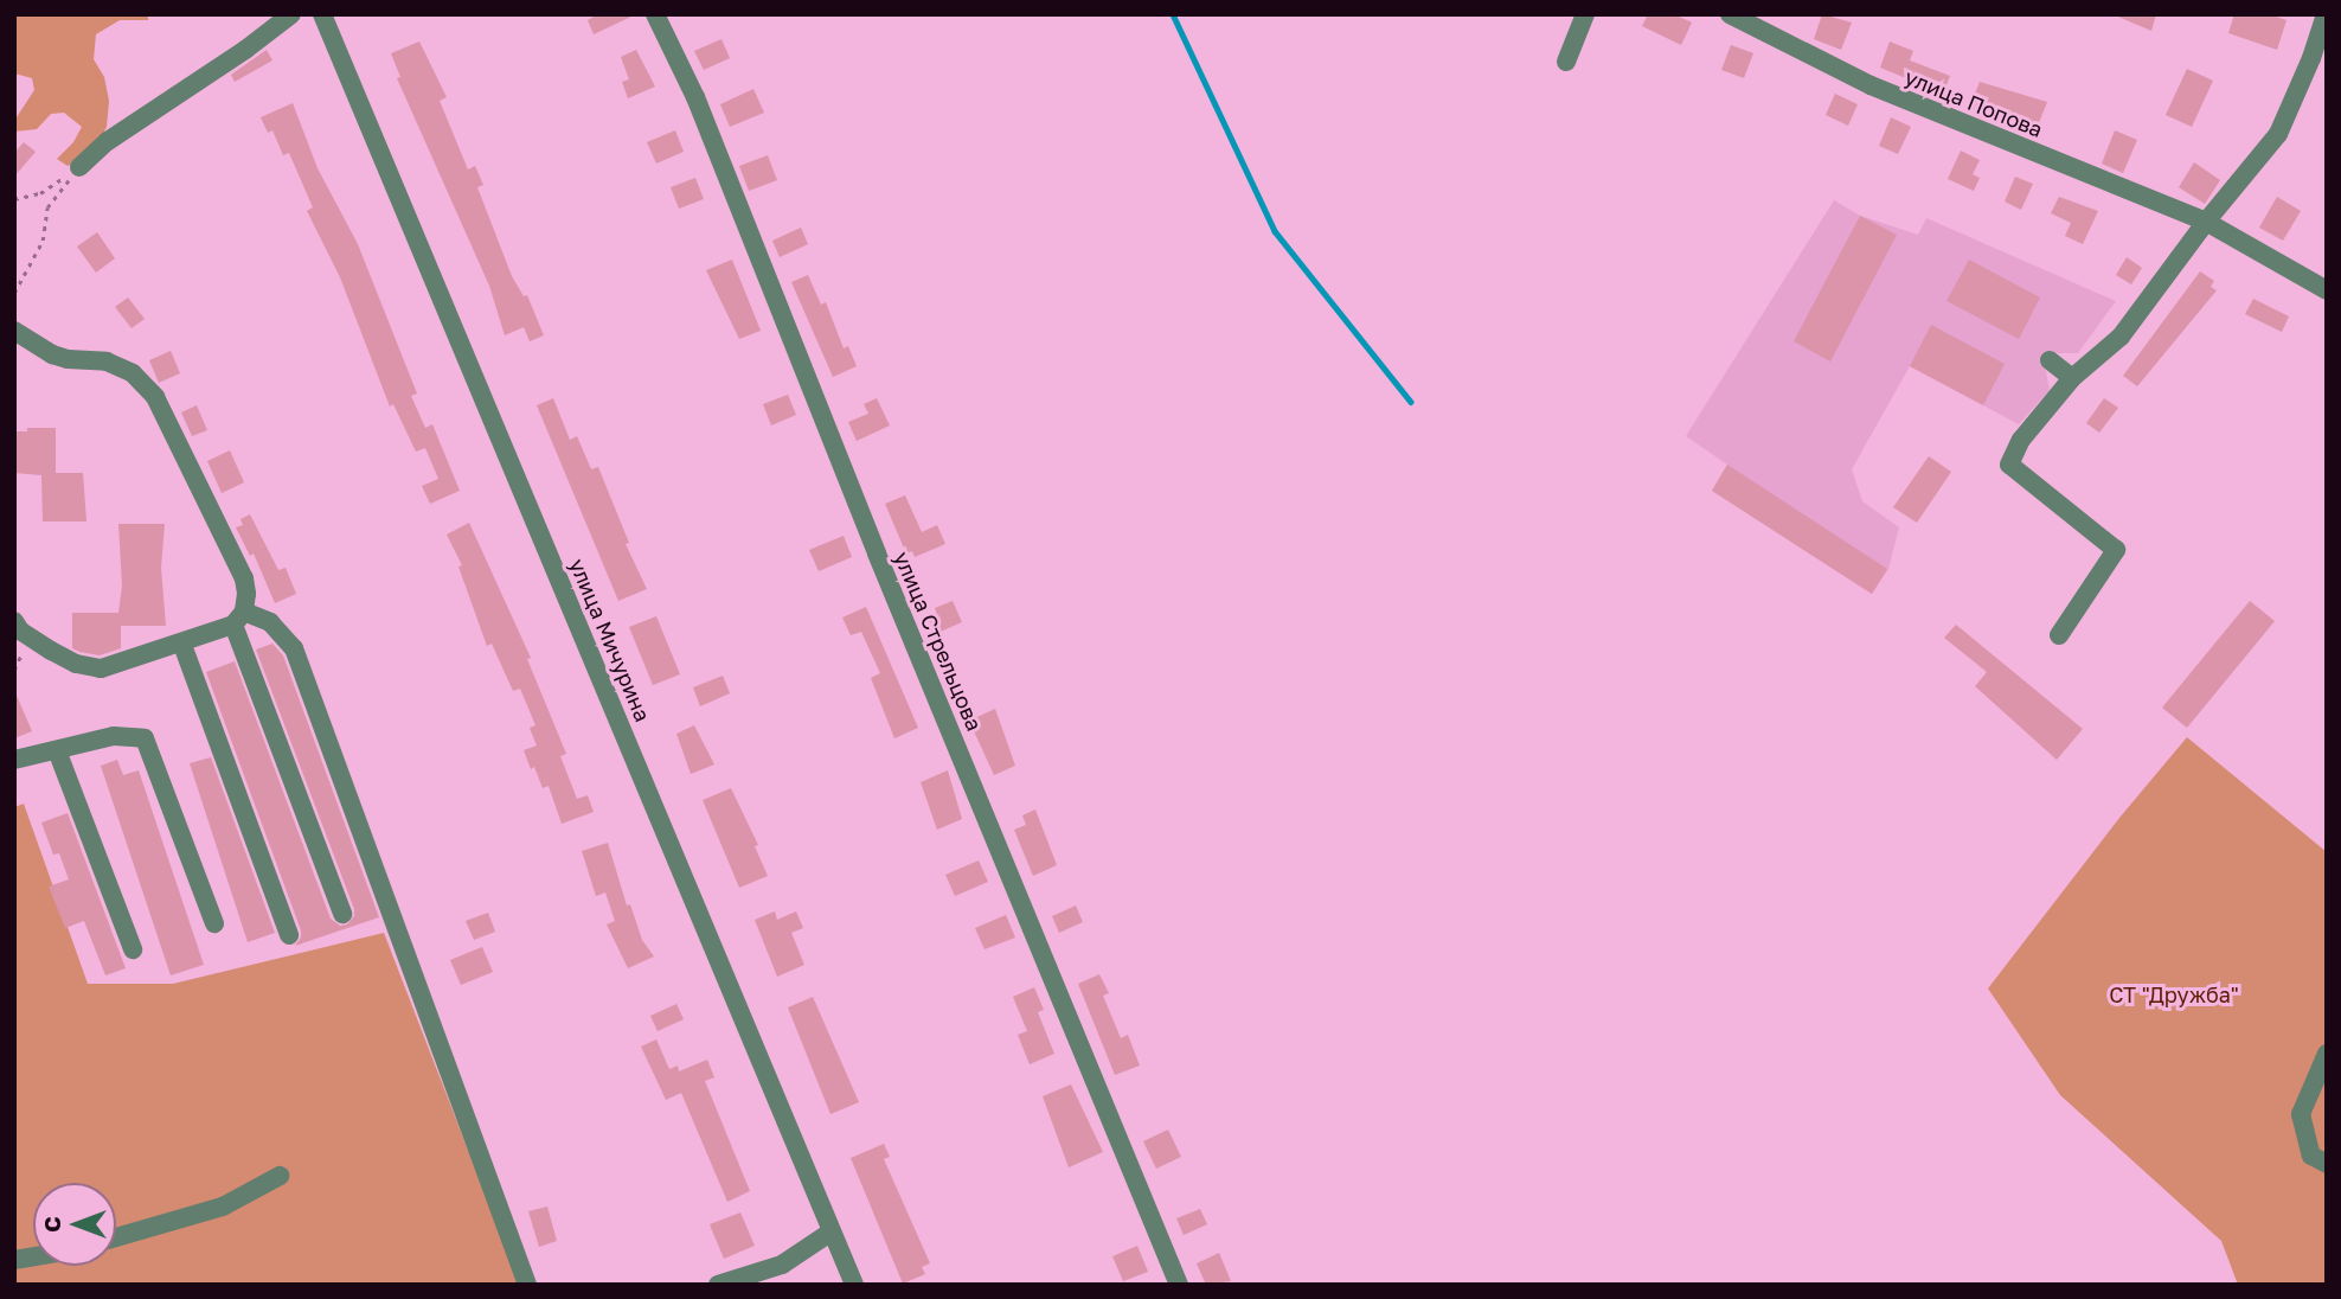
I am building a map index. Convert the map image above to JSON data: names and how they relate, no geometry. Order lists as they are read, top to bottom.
{
  "streets": {
    "street": ["улица Попова", "улица Мичурина", "улица Стрельцова"]
  },
  "parks": ["СТ \"Дружба\""],
  "north": "left"
}
